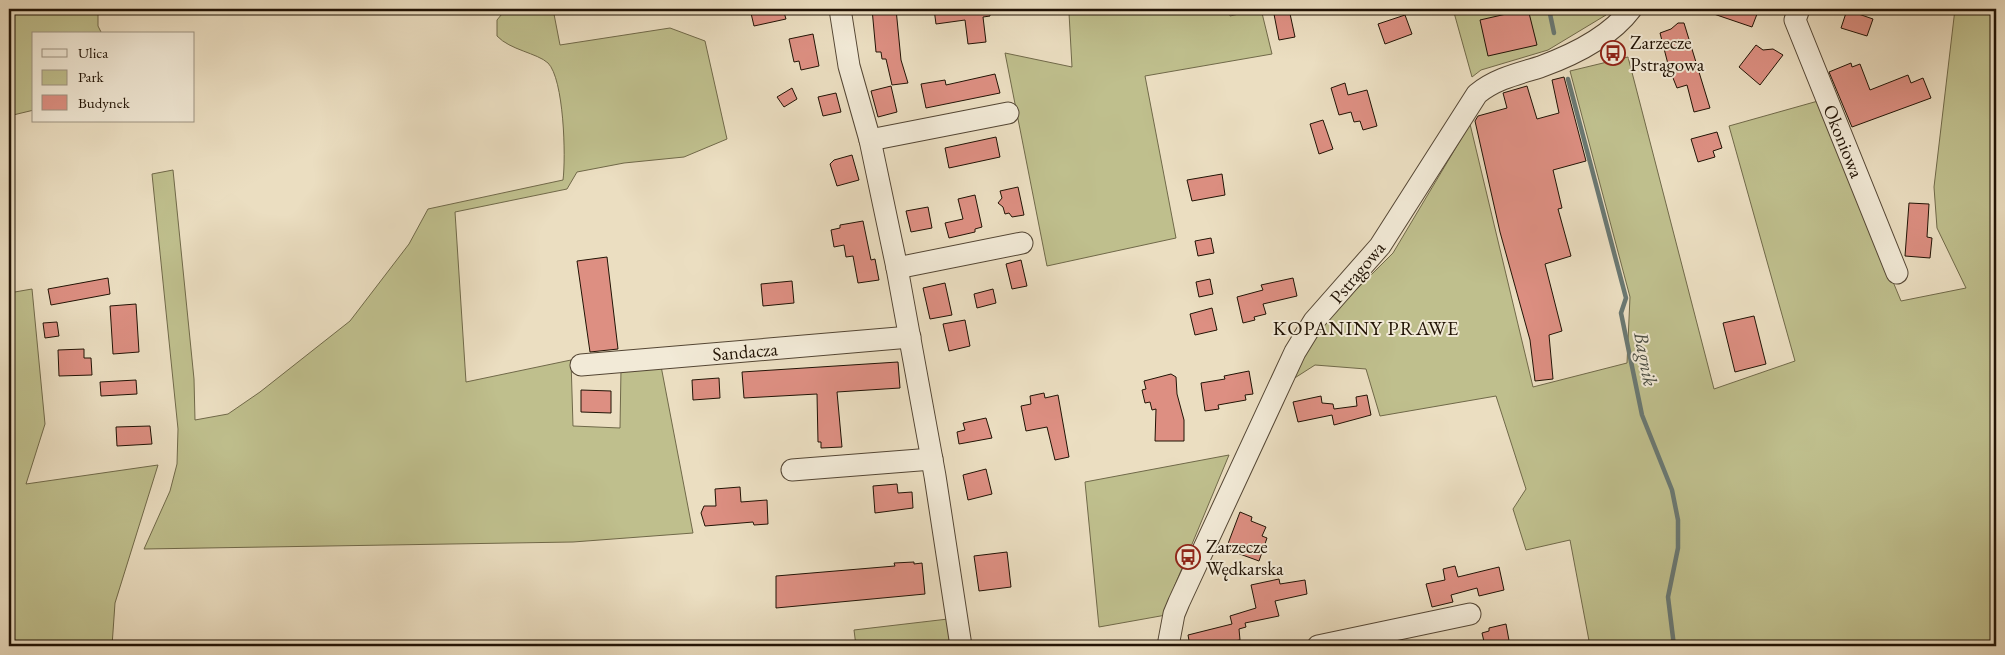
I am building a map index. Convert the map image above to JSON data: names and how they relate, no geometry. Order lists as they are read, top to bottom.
{
  "streets": {
    "street": ["Okoniowa", "Pstrągowa", "Sandacza"]
  },
  "districts": ["KOPANINY PRAWE"],
  "water": ["Bagnik"],
  "places": {
    "bus stop": ["Zarzecze Pstrągowa", "Zarzecze Wędkarska"]
  },
  "legend": ["Ulica", "Park", "Budynek"]
}
